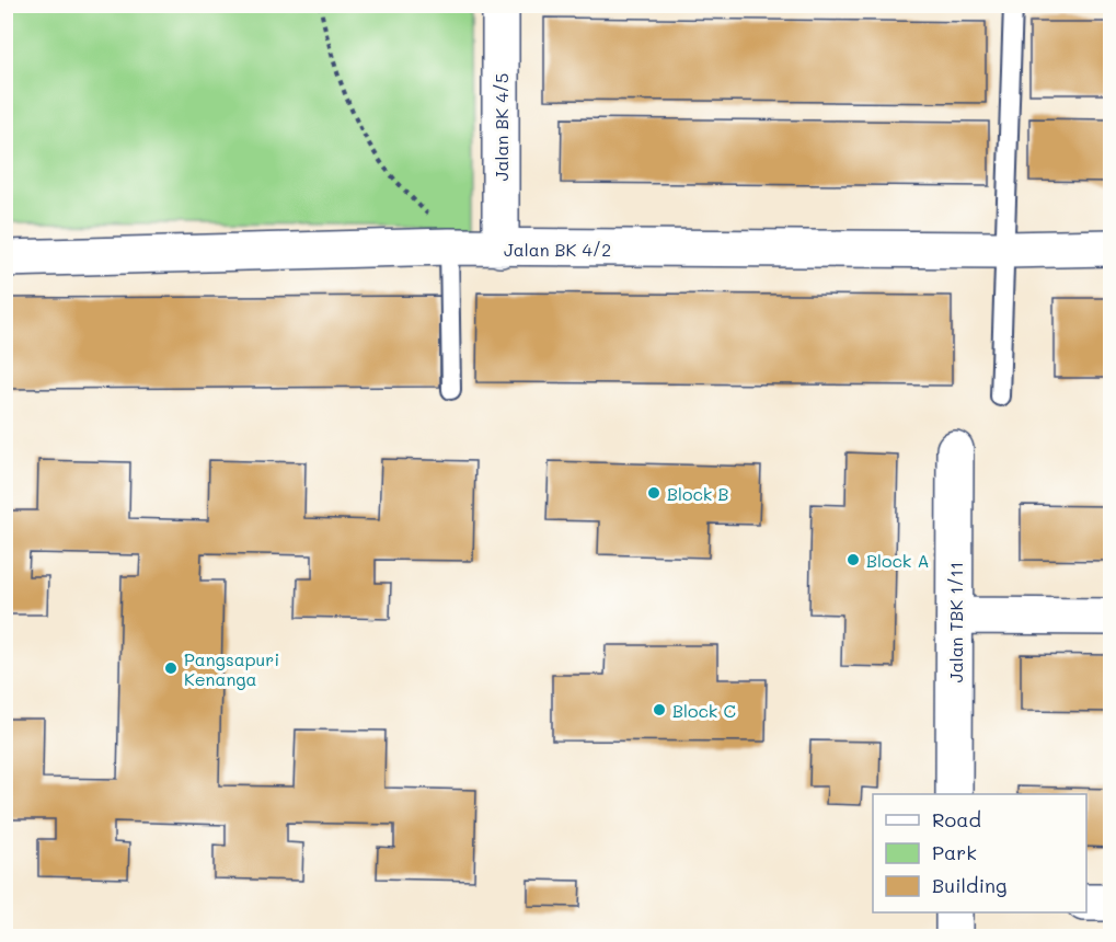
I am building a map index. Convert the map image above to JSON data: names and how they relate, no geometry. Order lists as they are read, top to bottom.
{
  "streets": {
    "street": ["Jalan BK 4/5", "Jalan BK 4/2", "Jalan TBK 1/11"]
  },
  "crossings": [
    ["Jalan BK 4/5", "Jalan BK 4/2"]
  ],
  "places": [
    "Block B",
    "Block A",
    "Pangsapuri Kenanga",
    "Block C"
  ],
  "legend": ["Road", "Park", "Building"]
}
